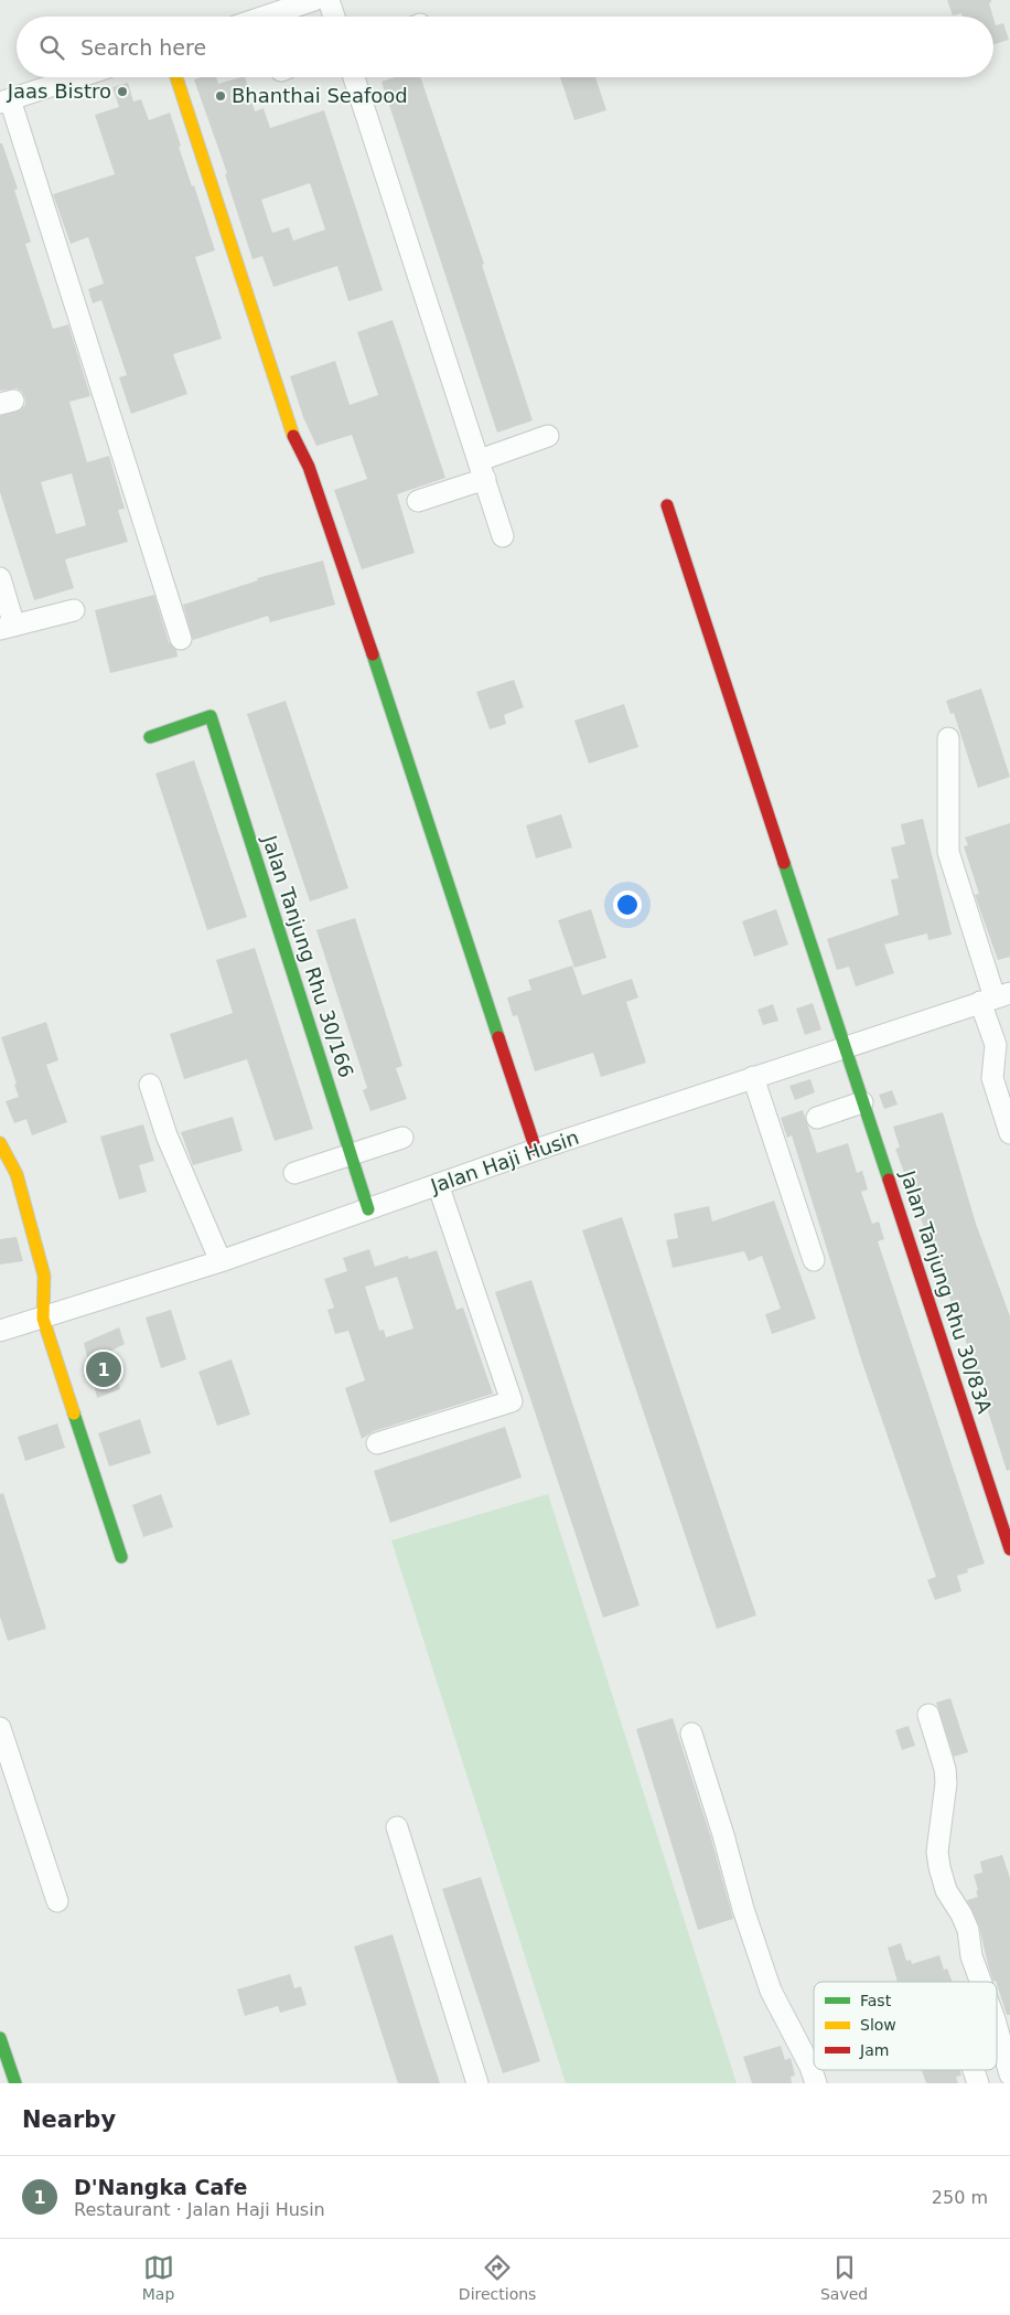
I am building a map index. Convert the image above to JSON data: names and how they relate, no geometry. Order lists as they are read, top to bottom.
{
  "streets": {
    "street": ["Jalan Tanjung Rhu 30/166", "Jalan Haji Husin", "Jalan Tanjung Rhu 30/83A"]
  },
  "crossings": [
    ["Jalan Tanjung Rhu 30/166", "Jalan Haji Husin"],
    ["Jalan Haji Husin", "Jalan Tanjung Rhu 30/83A"]
  ],
  "places": ["Jaas Bistro", "Bhanthai Seafood"],
  "legend": ["Fast", "Slow", "Jam"],
  "page": {
    "search": "Search here",
    "pins": "1",
    "heading": "Nearby",
    "list": [
      {
        "mark": "1",
        "name": "D'Nangka Cafe",
        "note": "Restaurant · Jalan Haji Husin",
        "value": "250 m"
      }
    ],
    "nav": ["Map", "Directions", "Saved"]
  }
}
